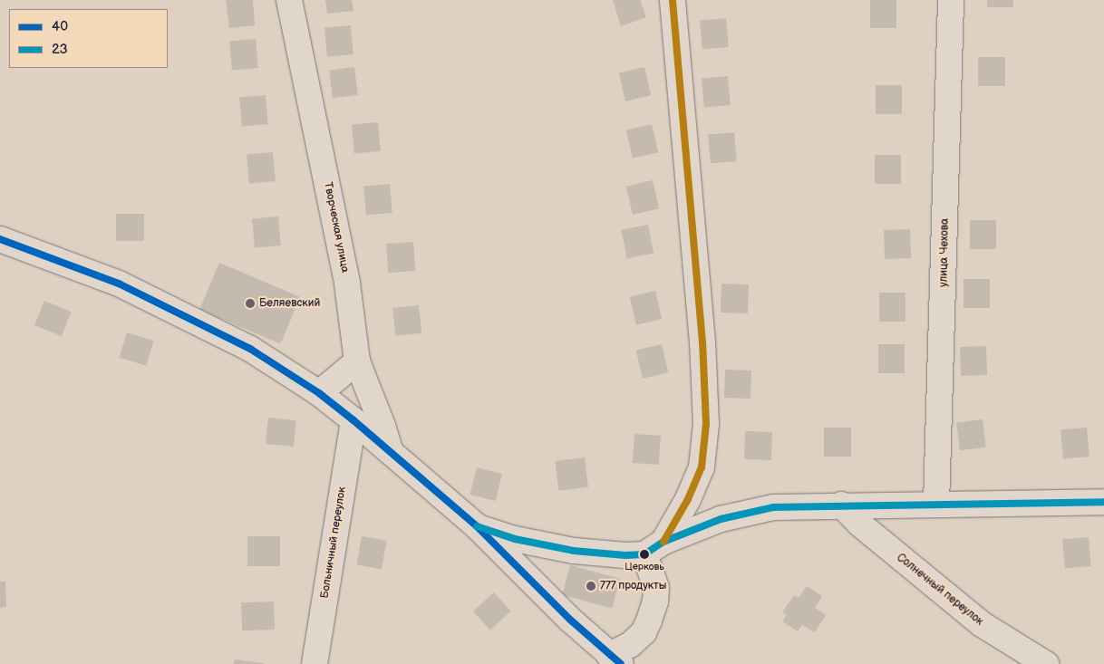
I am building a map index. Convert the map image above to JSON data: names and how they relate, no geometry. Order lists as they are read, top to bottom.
{
  "streets": {
    "street": [
      "Творческая улица",
      "улица Чехова",
      "Больничный переулок",
      "Солнечный переулок"
    ]
  },
  "places": ["Беляевский", "Церковь", "777 продукты"],
  "lines": ["transit line 40", "transit line 23"],
  "legend": ["40", "23"]
}
